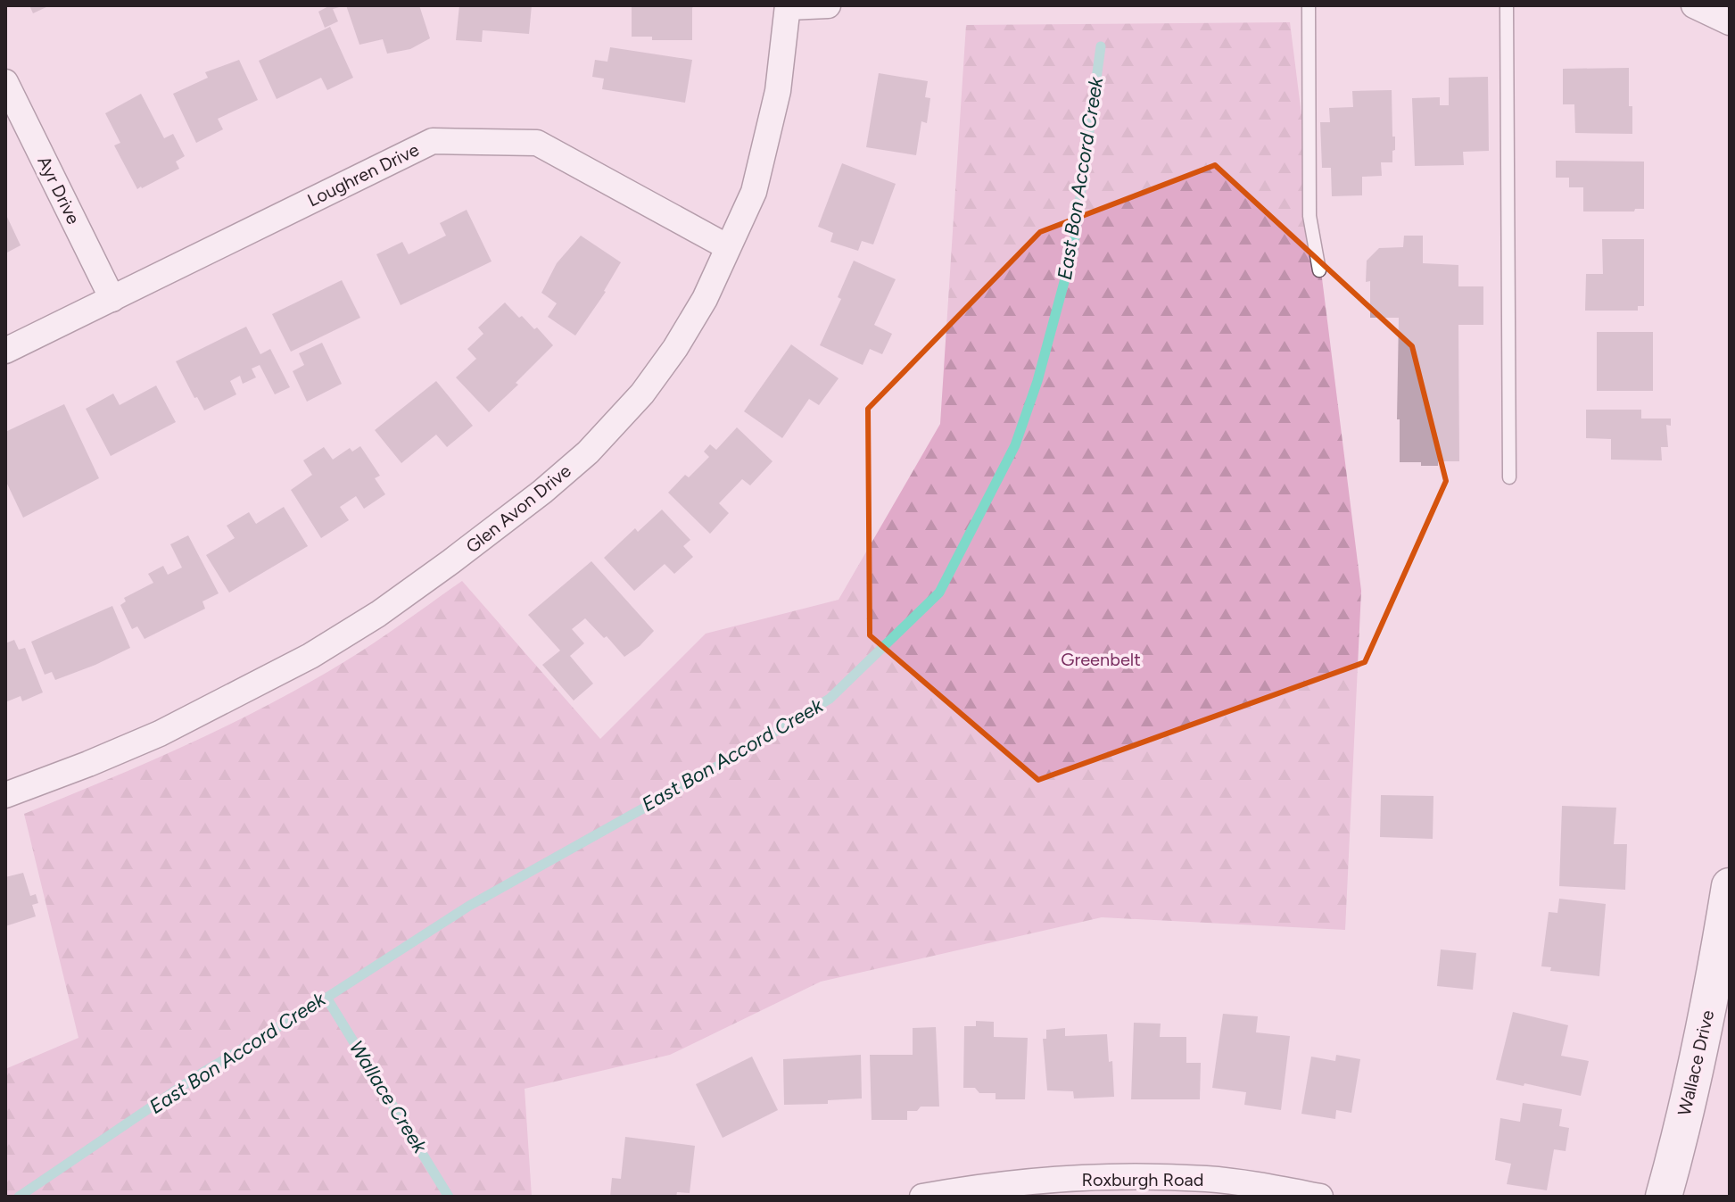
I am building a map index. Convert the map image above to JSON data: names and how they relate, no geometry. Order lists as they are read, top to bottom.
{
  "streets": {
    "street": [
      "Loughren Drive",
      "Ayr Drive",
      "Glen Avon Drive",
      "Wallace Drive",
      "Roxburgh Road"
    ]
  },
  "crossings": [
    ["Loughren Drive", "Ayr Drive"],
    ["Loughren Drive", "Glen Avon Drive"]
  ],
  "water": ["East Bon Accord Creek", "Wallace Creek"],
  "parks": ["Greenbelt"]
}
